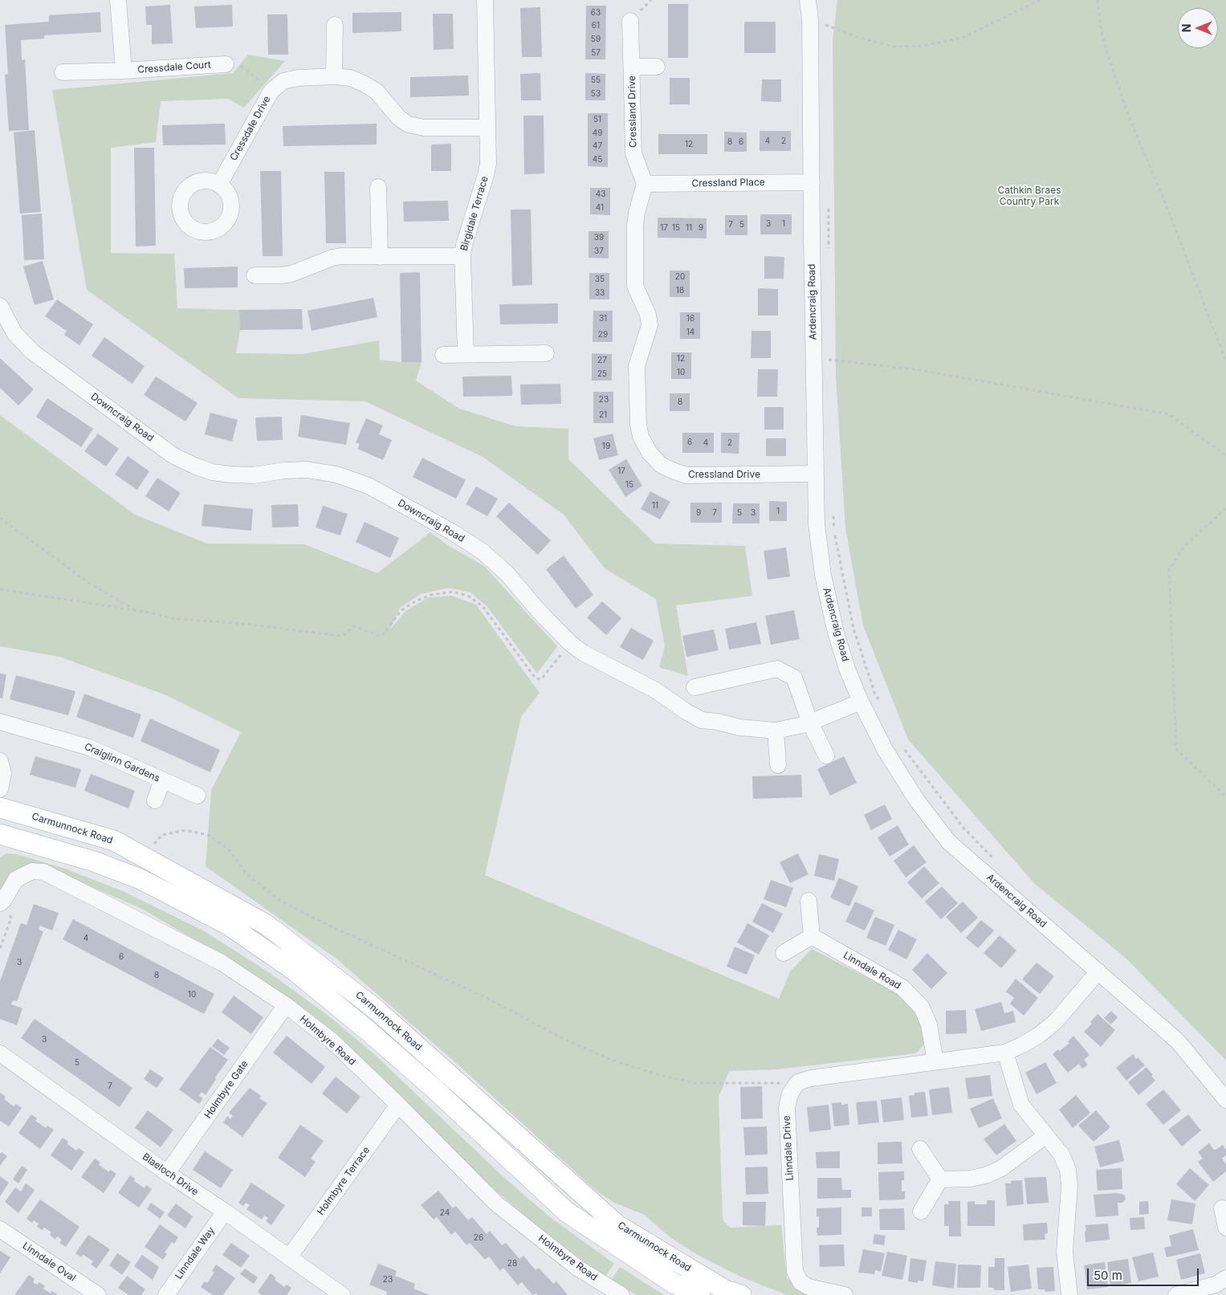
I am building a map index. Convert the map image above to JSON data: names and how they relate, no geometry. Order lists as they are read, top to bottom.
{
  "streets": {
    "main road": ["Carmunnock Road"],
    "street": [
      "Cressdale Court",
      "Cressland Drive",
      "Cressdale Drive",
      "Cressland Place",
      "Birgidale Terrace",
      "Ardencraig Road",
      "Downcraig Road",
      "Craiglinn Gardens",
      "Linndale Road",
      "Holmbyre Road",
      "Holmbyre Gate",
      "Linndale Drive",
      "Blaeloch Drive",
      "Holmbyre Terrace",
      "Linndale Way",
      "Linndale Oval"
    ]
  },
  "crossings": [
    ["Cressland Drive", "Cressland Place"],
    ["Cressland Drive", "Ardencraig Road"],
    ["Cressdale Drive", "Birgidale Terrace"],
    ["Cressland Place", "Ardencraig Road"],
    ["Ardencraig Road", "Downcraig Road"],
    ["Holmbyre Road", "Holmbyre Gate"],
    ["Holmbyre Road", "Holmbyre Terrace"],
    ["Holmbyre Gate", "Blaeloch Drive"],
    ["Blaeloch Drive", "Holmbyre Terrace"],
    ["Blaeloch Drive", "Linndale Way"]
  ],
  "parks": ["Cathkin Braes Country Park"],
  "house_numbers": [
    "63",
    "61",
    "59",
    "57",
    "55",
    "53",
    "51",
    "49",
    "4",
    "2",
    "8",
    "6",
    "12",
    "47",
    "45",
    "43",
    "41",
    "3",
    "1",
    "7",
    "5",
    "17",
    "15",
    "11",
    "9",
    "39",
    "37",
    "20",
    "35",
    "18",
    "33",
    "31",
    "16",
    "14",
    "29",
    "12",
    "27",
    "10",
    "25",
    "23",
    "8",
    "21",
    "6",
    "4",
    "2",
    "19",
    "17",
    "15",
    "11",
    "1",
    "9",
    "7",
    "5",
    "3",
    "4",
    "6",
    "3",
    "8",
    "10",
    "3",
    "5",
    "7",
    "24",
    "26",
    "28",
    "23"
  ],
  "scale_bar": "50 m",
  "north": "left"
}
